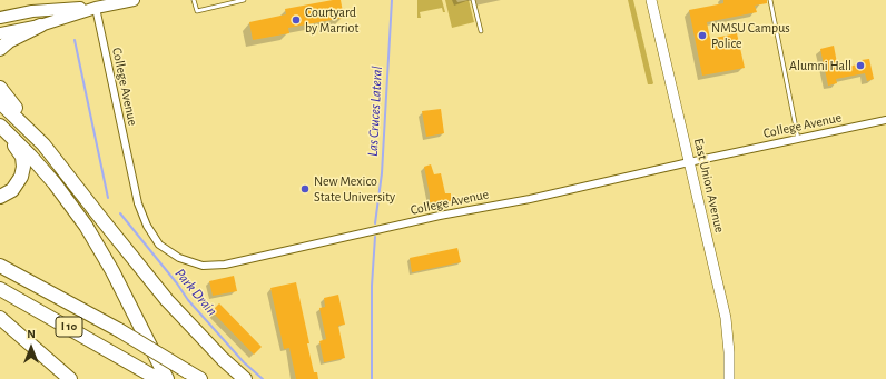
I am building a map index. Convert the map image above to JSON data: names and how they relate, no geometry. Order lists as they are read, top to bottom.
{
  "streets": {
    "highway": ["I 10"],
    "street": ["College Avenue", "East Union Avenue"]
  },
  "crossings": [
    ["College Avenue", "East Union Avenue"]
  ],
  "water": ["Las Cruces Lateral", "Park Drain"],
  "places": [
    "Courtyard by Marriot",
    "NMSU Campus Police",
    "Alumni Hall",
    "New Mexico State University"
  ],
  "north": "top"
}
